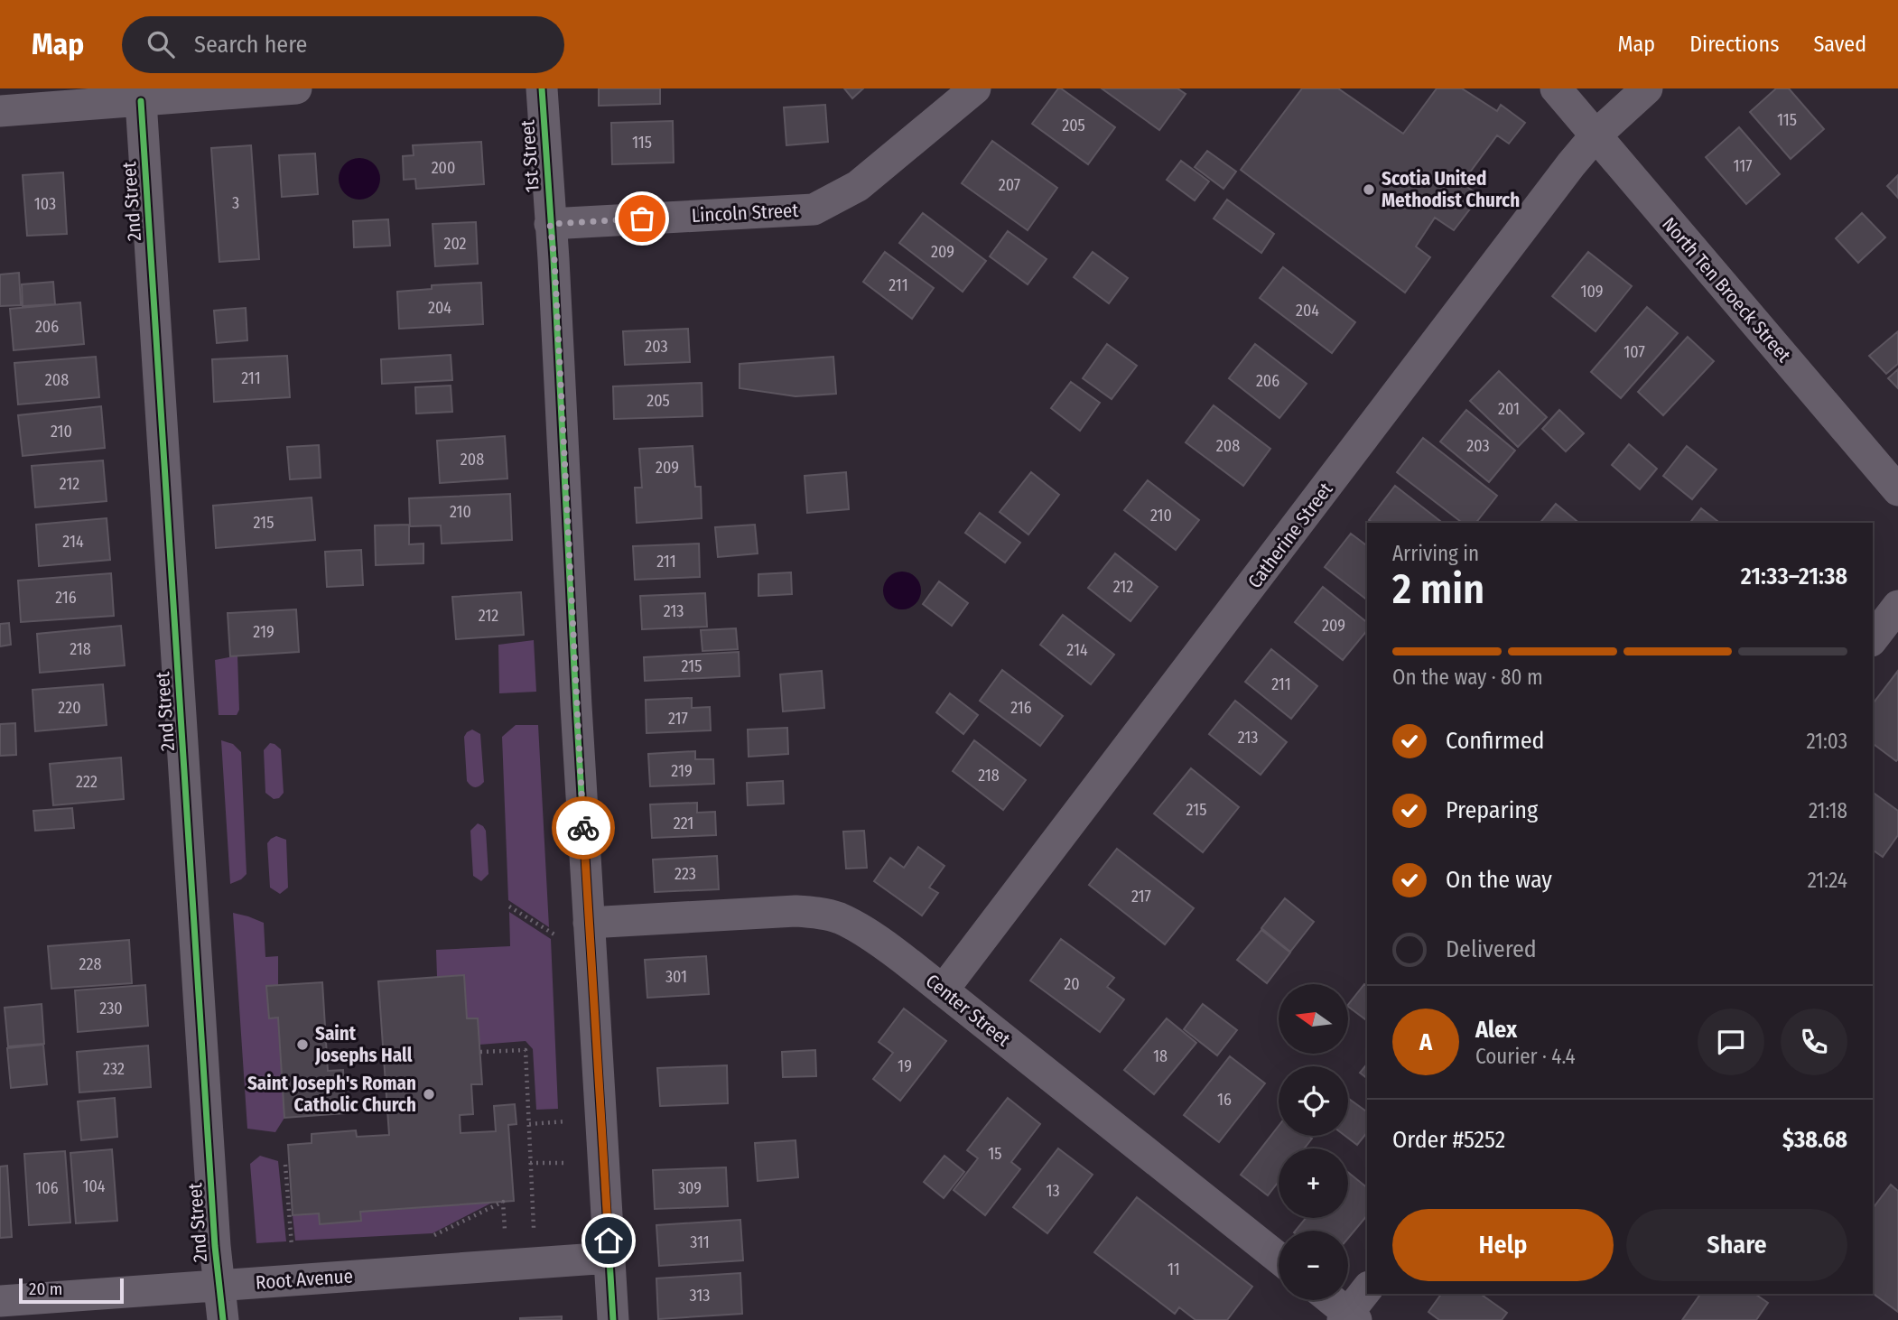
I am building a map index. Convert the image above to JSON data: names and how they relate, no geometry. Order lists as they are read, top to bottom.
{
  "streets": {
    "street": [
      "1st Street",
      "2nd Street",
      "Lincoln Street",
      "North Ten Broeck Street",
      "Catherine Street",
      "Center Street",
      "Root Avenue"
    ]
  },
  "crossings": [
    ["1st Street", "Lincoln Street"],
    ["1st Street", "Center Street"],
    ["1st Street", "Root Avenue"],
    ["2nd Street", "Root Avenue"],
    ["North Ten Broeck Street", "Catherine Street"],
    ["Catherine Street", "Center Street"]
  ],
  "places": ["Scotia United Methodist Church", "Saint Josephs Hall", "Saint Joseph's Roman Catholic Church"],
  "house_numbers": [
    "115",
    "205",
    "115",
    "117",
    "200",
    "207",
    "3",
    "103",
    "202",
    "209",
    "211",
    "109",
    "204",
    "204",
    "206",
    "203",
    "107",
    "211",
    "208",
    "206",
    "205",
    "201",
    "210",
    "208",
    "203",
    "208",
    "209",
    "212",
    "210",
    "210",
    "215",
    "214",
    "211",
    "212",
    "216",
    "213",
    "212",
    "209",
    "219",
    "218",
    "214",
    "215",
    "211",
    "220",
    "216",
    "217",
    "213",
    "219",
    "218",
    "222",
    "215",
    "221",
    "223",
    "217",
    "228",
    "301",
    "20",
    "230",
    "18",
    "19",
    "232",
    "16",
    "15",
    "104",
    "106",
    "309",
    "13",
    "311",
    "11",
    "313"
  ],
  "scale_bar": "20 m",
  "north": "left",
  "page": {
    "header": "Map",
    "search": "Search here",
    "nav": ["Map", "Directions", "Saved"],
    "heading": ["2 min", "Arriving in", "21:33–21:38"],
    "panel": [
      "Alex",
      "Courier · 4.4",
      "Order #5252",
      "$38.68"
    ],
    "bar": "On the way · 80 m",
    "list": [
      ["Confirmed", "21:03"],
      ["Preparing", "21:18"],
      ["On the way", "21:24"],
      "Delivered"
    ],
    "map_buttons": ["+", "−"],
    "round": "A",
    "buttons": ["Help", "Share"],
    "scale": "20 m"
  }
}
